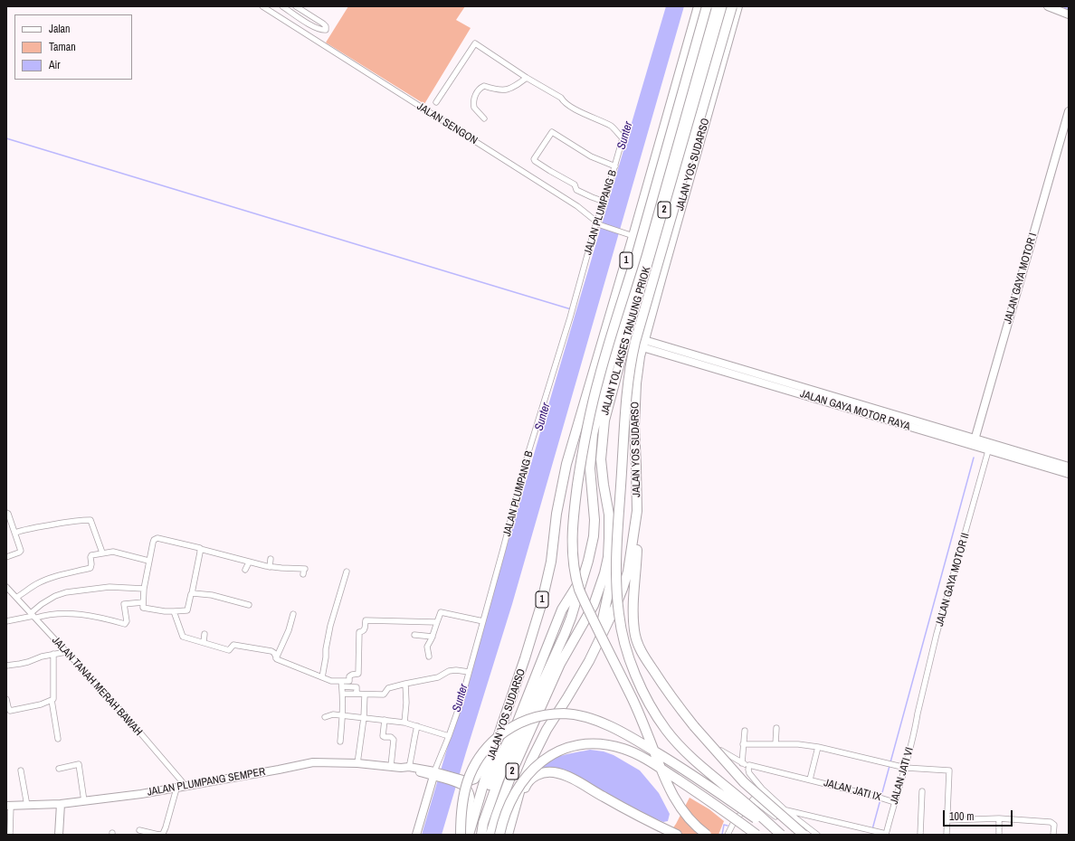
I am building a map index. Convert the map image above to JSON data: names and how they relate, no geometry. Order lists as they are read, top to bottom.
{
  "streets": {
    "highway": [
      "JALAN YOS SUDARSO",
      "2",
      "1",
      "JALAN TOL AKSES TANJUNG PRIOK"
    ],
    "street": [
      "JALAN SENGON",
      "JALAN PLUMPANG B",
      "JALAN GAYA MOTOR I",
      "JALAN GAYA MOTOR RAYA",
      "JALAN GAYA MOTOR II",
      "JALAN TANAH MERAH BAWAH",
      "JALAN JATI VI",
      "JALAN PLUMPANG SEMPER",
      "JALAN JATI IX"
    ]
  },
  "crossings": [
    ["JALAN SENGON", "JALAN YOS SUDARSO"],
    ["JALAN SENGON", "JALAN PLUMPANG B"],
    ["JALAN YOS SUDARSO", "JALAN GAYA MOTOR RAYA"],
    ["JALAN PLUMPANG B", "JALAN PLUMPANG SEMPER"],
    ["JALAN GAYA MOTOR I", "JALAN GAYA MOTOR RAYA"],
    ["JALAN GAYA MOTOR RAYA", "JALAN GAYA MOTOR II"],
    ["JALAN GAYA MOTOR II", "JALAN JATI VI"],
    ["JALAN TANAH MERAH BAWAH", "JALAN PLUMPANG SEMPER"],
    ["JALAN JATI VI", "JALAN JATI IX"]
  ],
  "water": ["Sunter"],
  "legend": ["Jalan", "Taman", "Air"],
  "scale_bar": "100 m"
}
